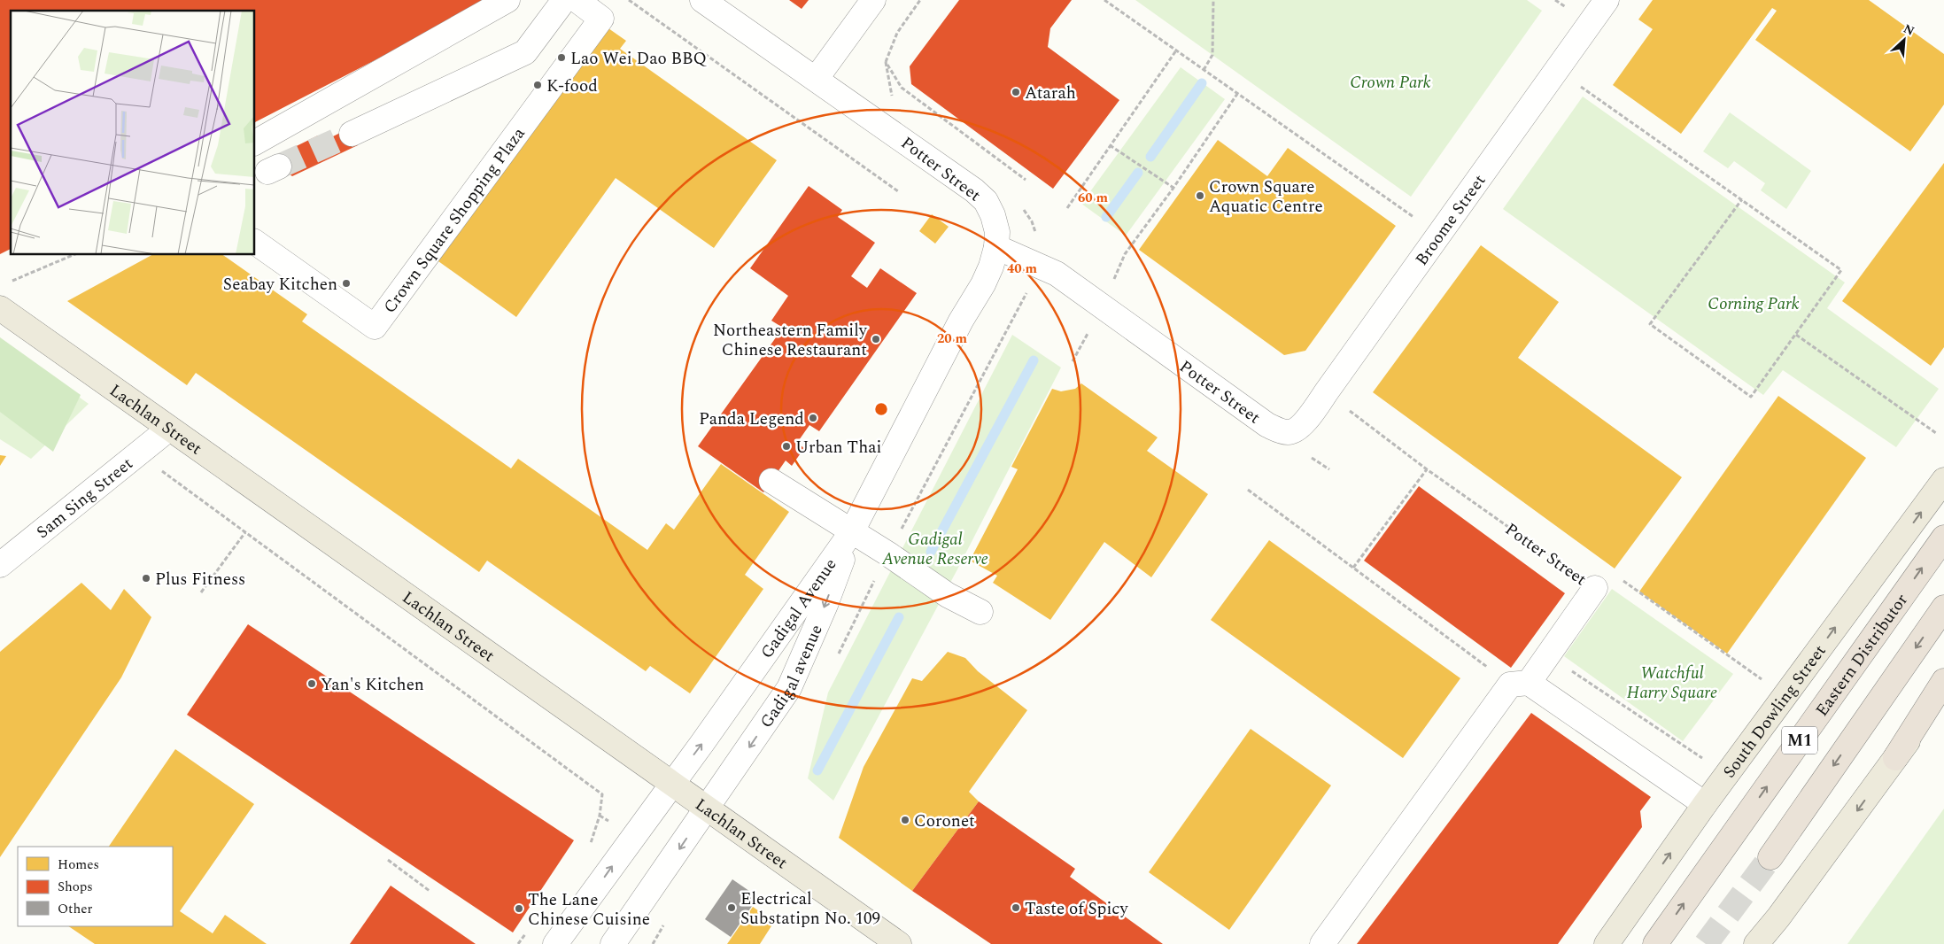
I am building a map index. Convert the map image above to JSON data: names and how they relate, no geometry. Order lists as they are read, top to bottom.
{
  "streets": {
    "highway": ["Eastern Distributor", "M1"],
    "main road": ["Lachlan Street", "South Dowling Street"],
    "street": [
      "Potter Street",
      "Broome Street",
      "Crown Square Shopping Plaza",
      "Sam Sing Street",
      "Gadigal Avenue",
      "Gadigal avenue"
    ]
  },
  "crossings": [
    ["Potter Street", "Broome Street"],
    ["Potter Street", "Gadigal Avenue"],
    ["Lachlan Street", "Sam Sing Street"],
    ["Lachlan Street", "Gadigal Avenue"],
    ["Lachlan Street", "Gadigal avenue"],
    ["Gadigal Avenue", "Gadigal avenue"]
  ],
  "one_way": ["Gadigal avenue"],
  "parks": [
    "Crown Park",
    "Corning Park",
    "Gadigal Avenue Reserve",
    "Watchful Harry Square"
  ],
  "places": [
    "Lao Wei Dao BBQ",
    "K-food",
    "Atarah",
    "Crown Square Aquatic Centre",
    "Seabay Kitchen",
    "Northeastern Family Chinese Restaurant",
    "Panda Legend",
    "Urban Thai",
    "Plus Fitness",
    "Yan's Kitchen",
    "Coronet",
    "Electrical Substatipn No. 109",
    "Taste of Spicy",
    "The Lane Chinese Cuisine"
  ],
  "legend": ["Homes", "Shops", "Other"],
  "north": "top right",
  "rings": ["60 m", "40 m", "20 m"]
}
